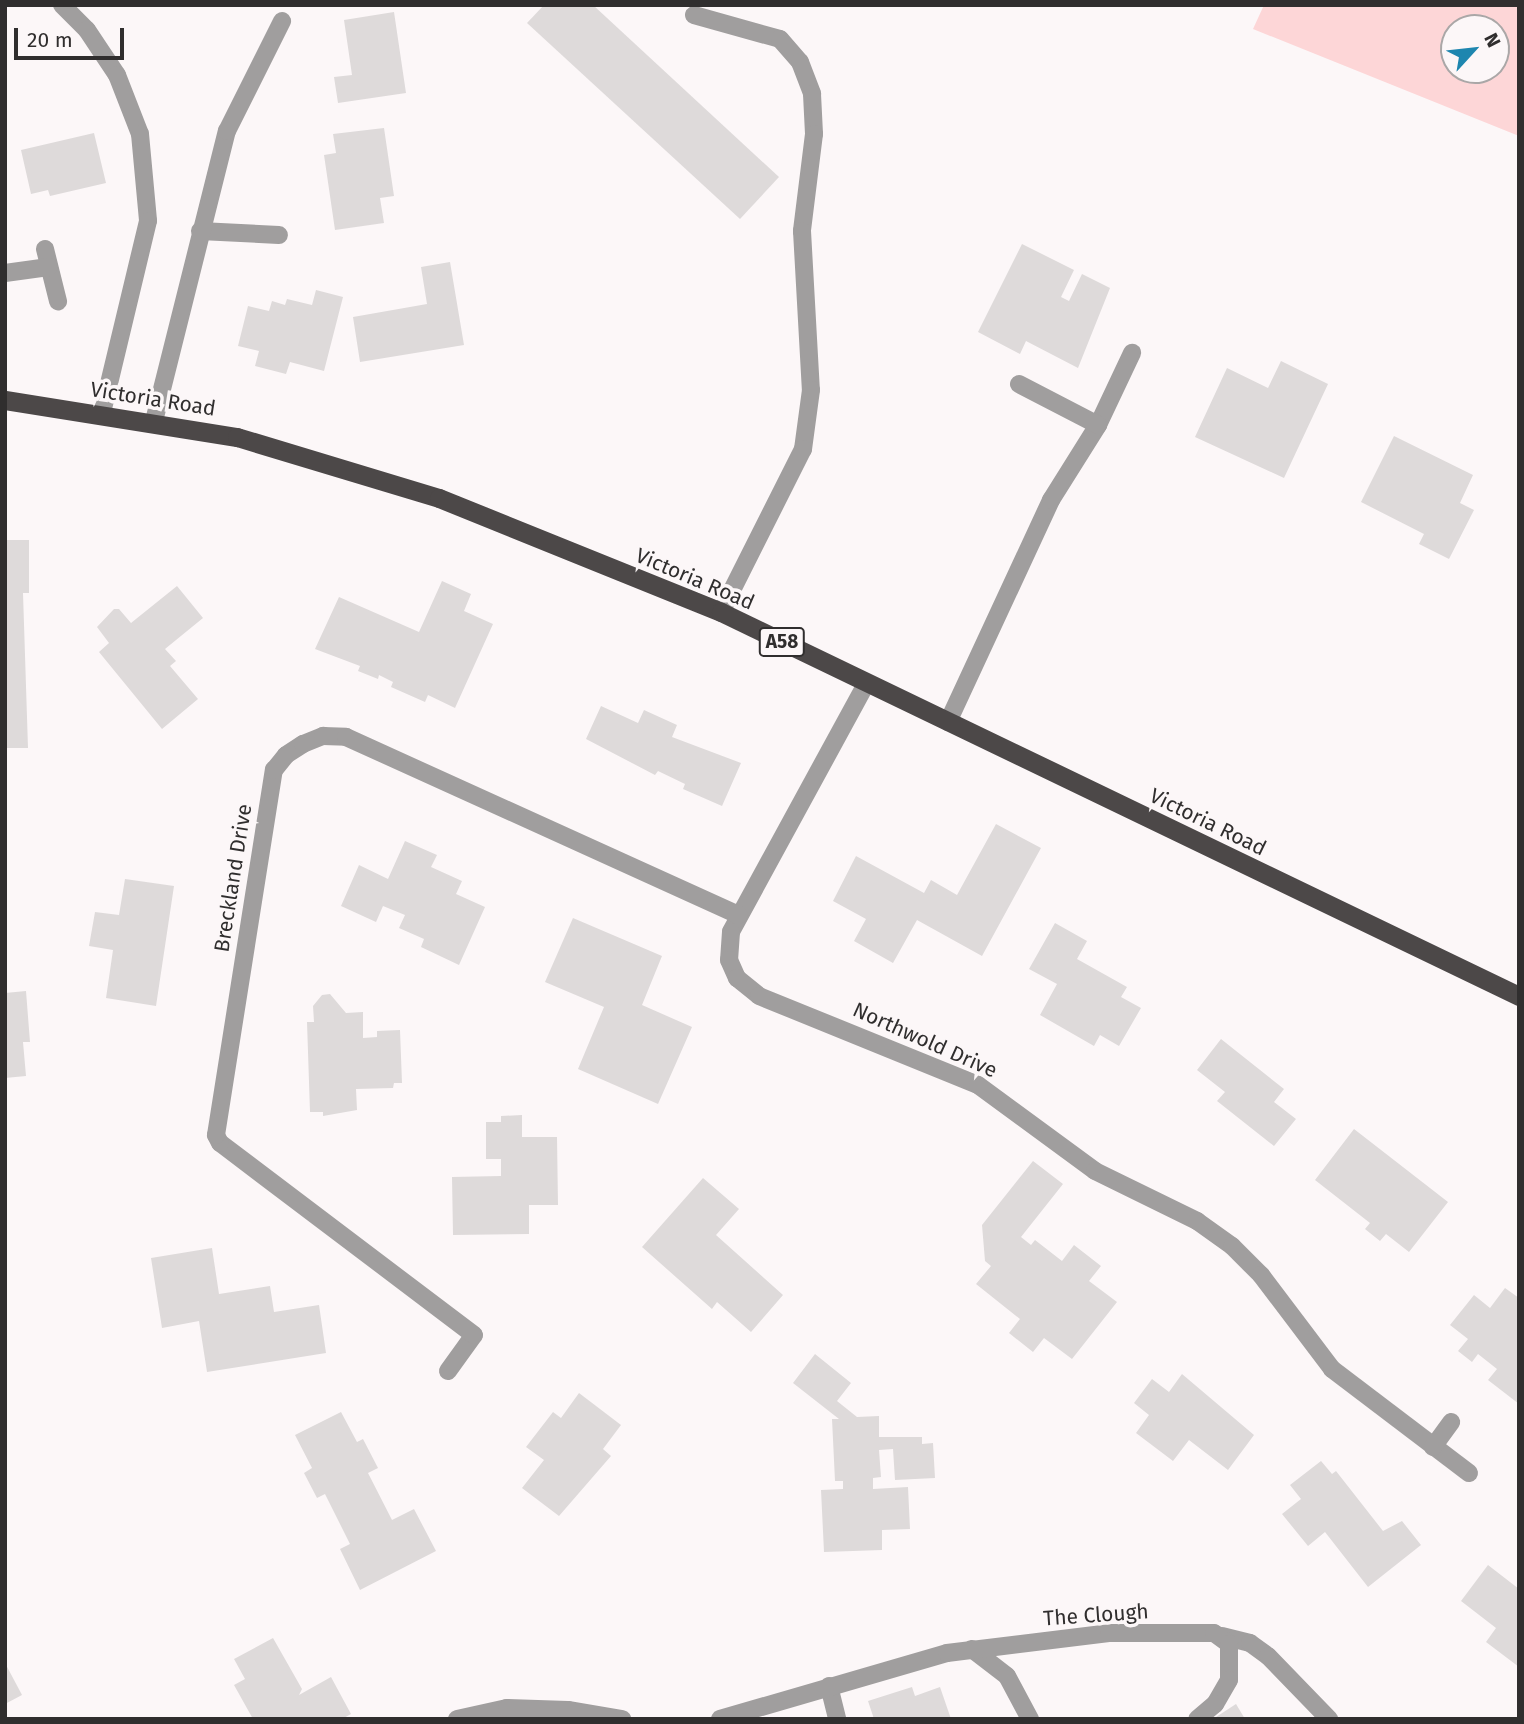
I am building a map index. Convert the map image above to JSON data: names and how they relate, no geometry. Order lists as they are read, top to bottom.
{
  "streets": {
    "highway": ["Victoria Road", "A58"],
    "street": ["Breckland Drive", "Northwold Drive", "The Clough"]
  },
  "crossings": [
    ["Victoria Road", "Northwold Drive"],
    ["Breckland Drive", "Northwold Drive"]
  ],
  "scale_bar": "20 m",
  "north": "top right"
}
